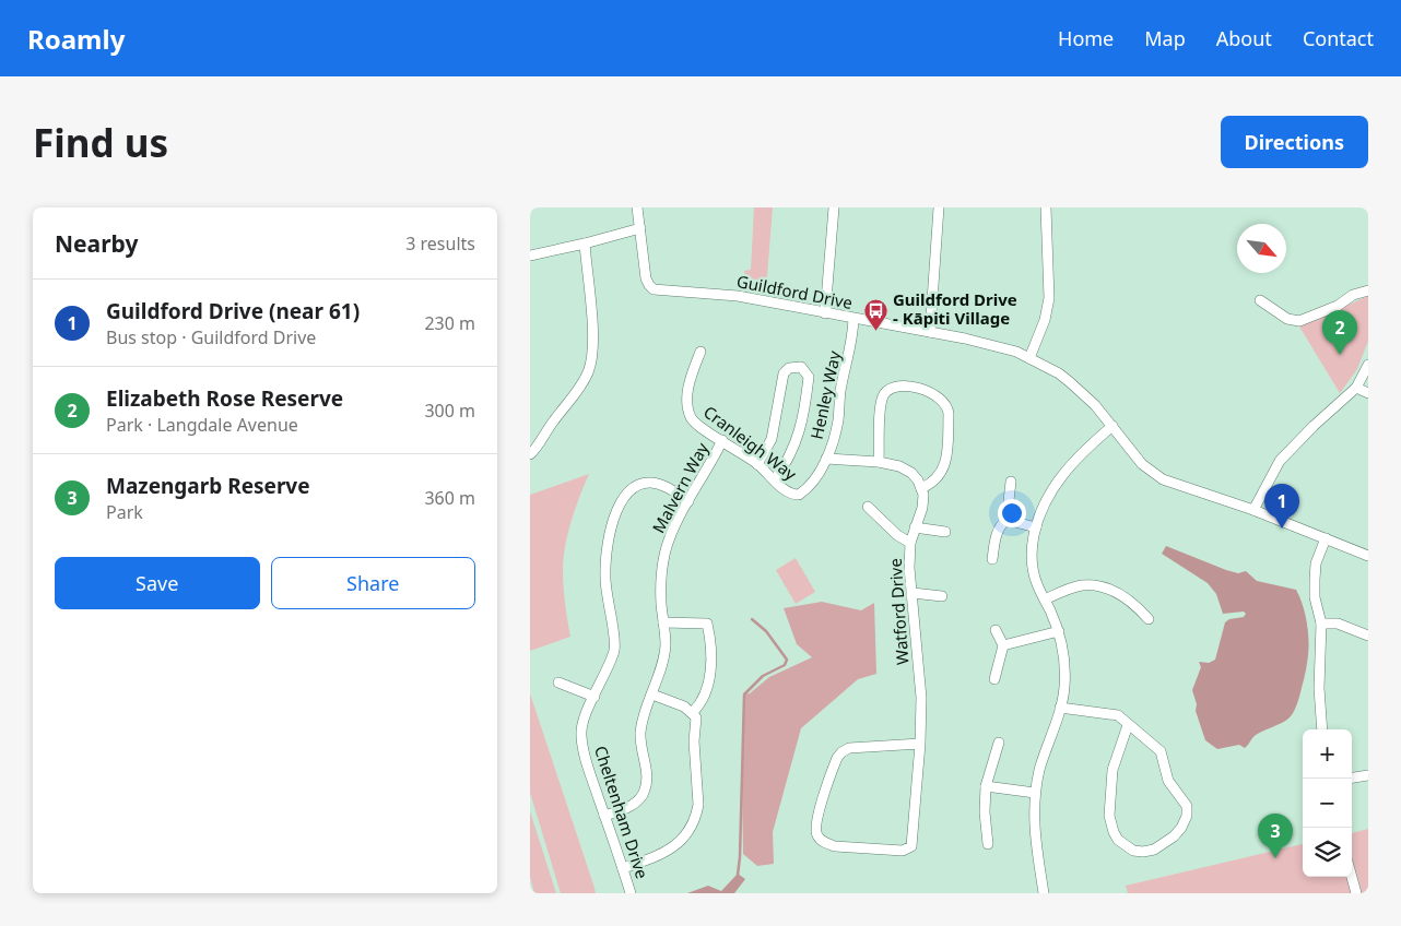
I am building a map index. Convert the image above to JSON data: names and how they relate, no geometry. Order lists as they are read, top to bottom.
{
  "streets": {
    "street": [
      "Guildford Drive",
      "Henley Way",
      "Cranleigh Way",
      "Malvern Way",
      "Watford Drive",
      "Cheltenham Drive"
    ]
  },
  "crossings": [
    ["Guildford Drive", "Henley Way"],
    ["Henley Way", "Cranleigh Way"],
    ["Cranleigh Way", "Malvern Way"],
    ["Malvern Way", "Cheltenham Drive"]
  ],
  "places": {
    "bus stop": ["Guildford Drive - Kāpiti Village"]
  },
  "north": "bottom right",
  "page": {
    "header": "Roamly",
    "nav": [
      "Home",
      "Map",
      "About",
      "Contact"
    ],
    "buttons": [
      "Directions",
      ["Save", "Share"]
    ],
    "title": "Find us",
    "heading": ["Nearby", "3 results"],
    "list": [
      {
        "mark": "1",
        "name": "Guildford Drive (near 61)",
        "note": "Bus stop · Guildford Drive",
        "value": "230 m"
      },
      {
        "mark": "2",
        "name": "Elizabeth Rose Reserve",
        "note": "Park · Langdale Avenue",
        "value": "300 m"
      },
      {
        "mark": "3",
        "name": "Mazengarb Reserve",
        "note": "Park",
        "value": "360 m"
      }
    ],
    "pins": ["2", "1", "3"],
    "map_buttons": ["+", "−"]
  }
}
